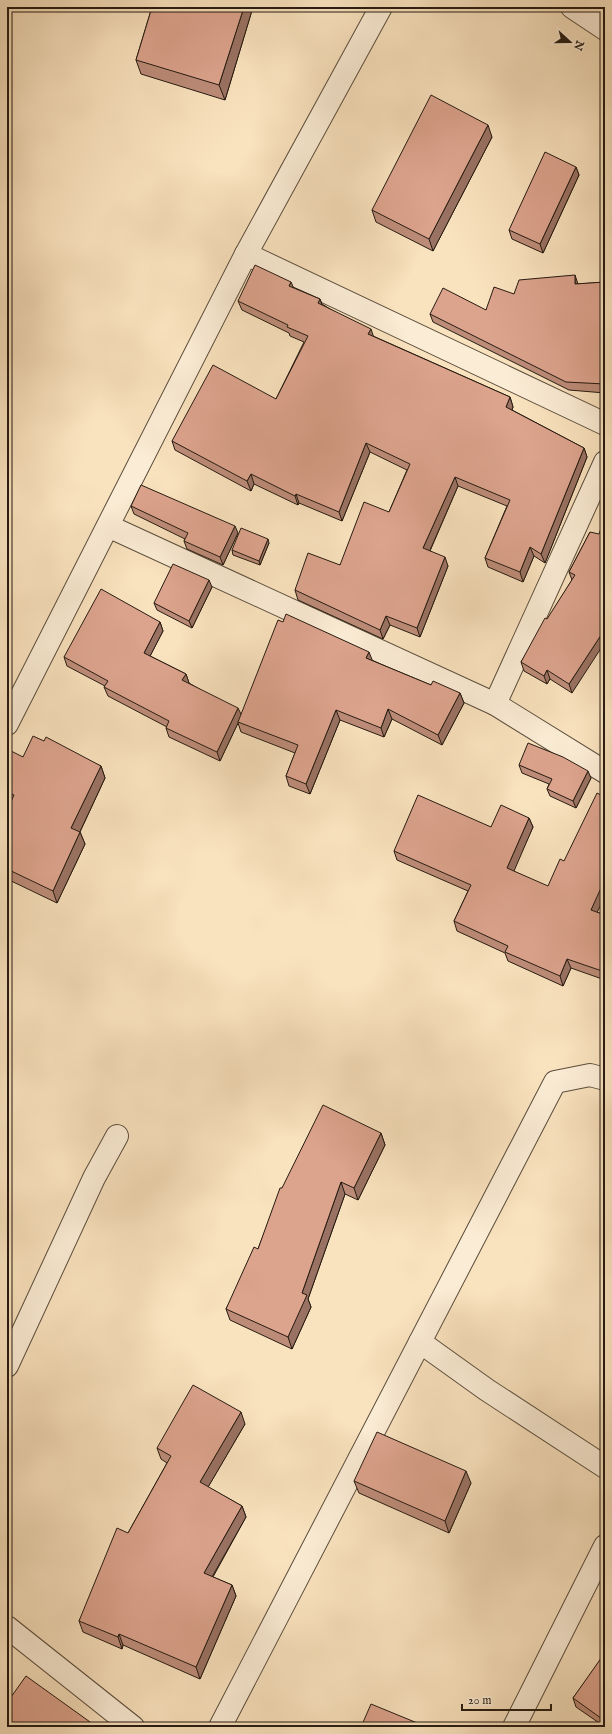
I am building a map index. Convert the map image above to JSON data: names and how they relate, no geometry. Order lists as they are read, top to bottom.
{
  "scale_bar": "20 m",
  "north": "right"
}
